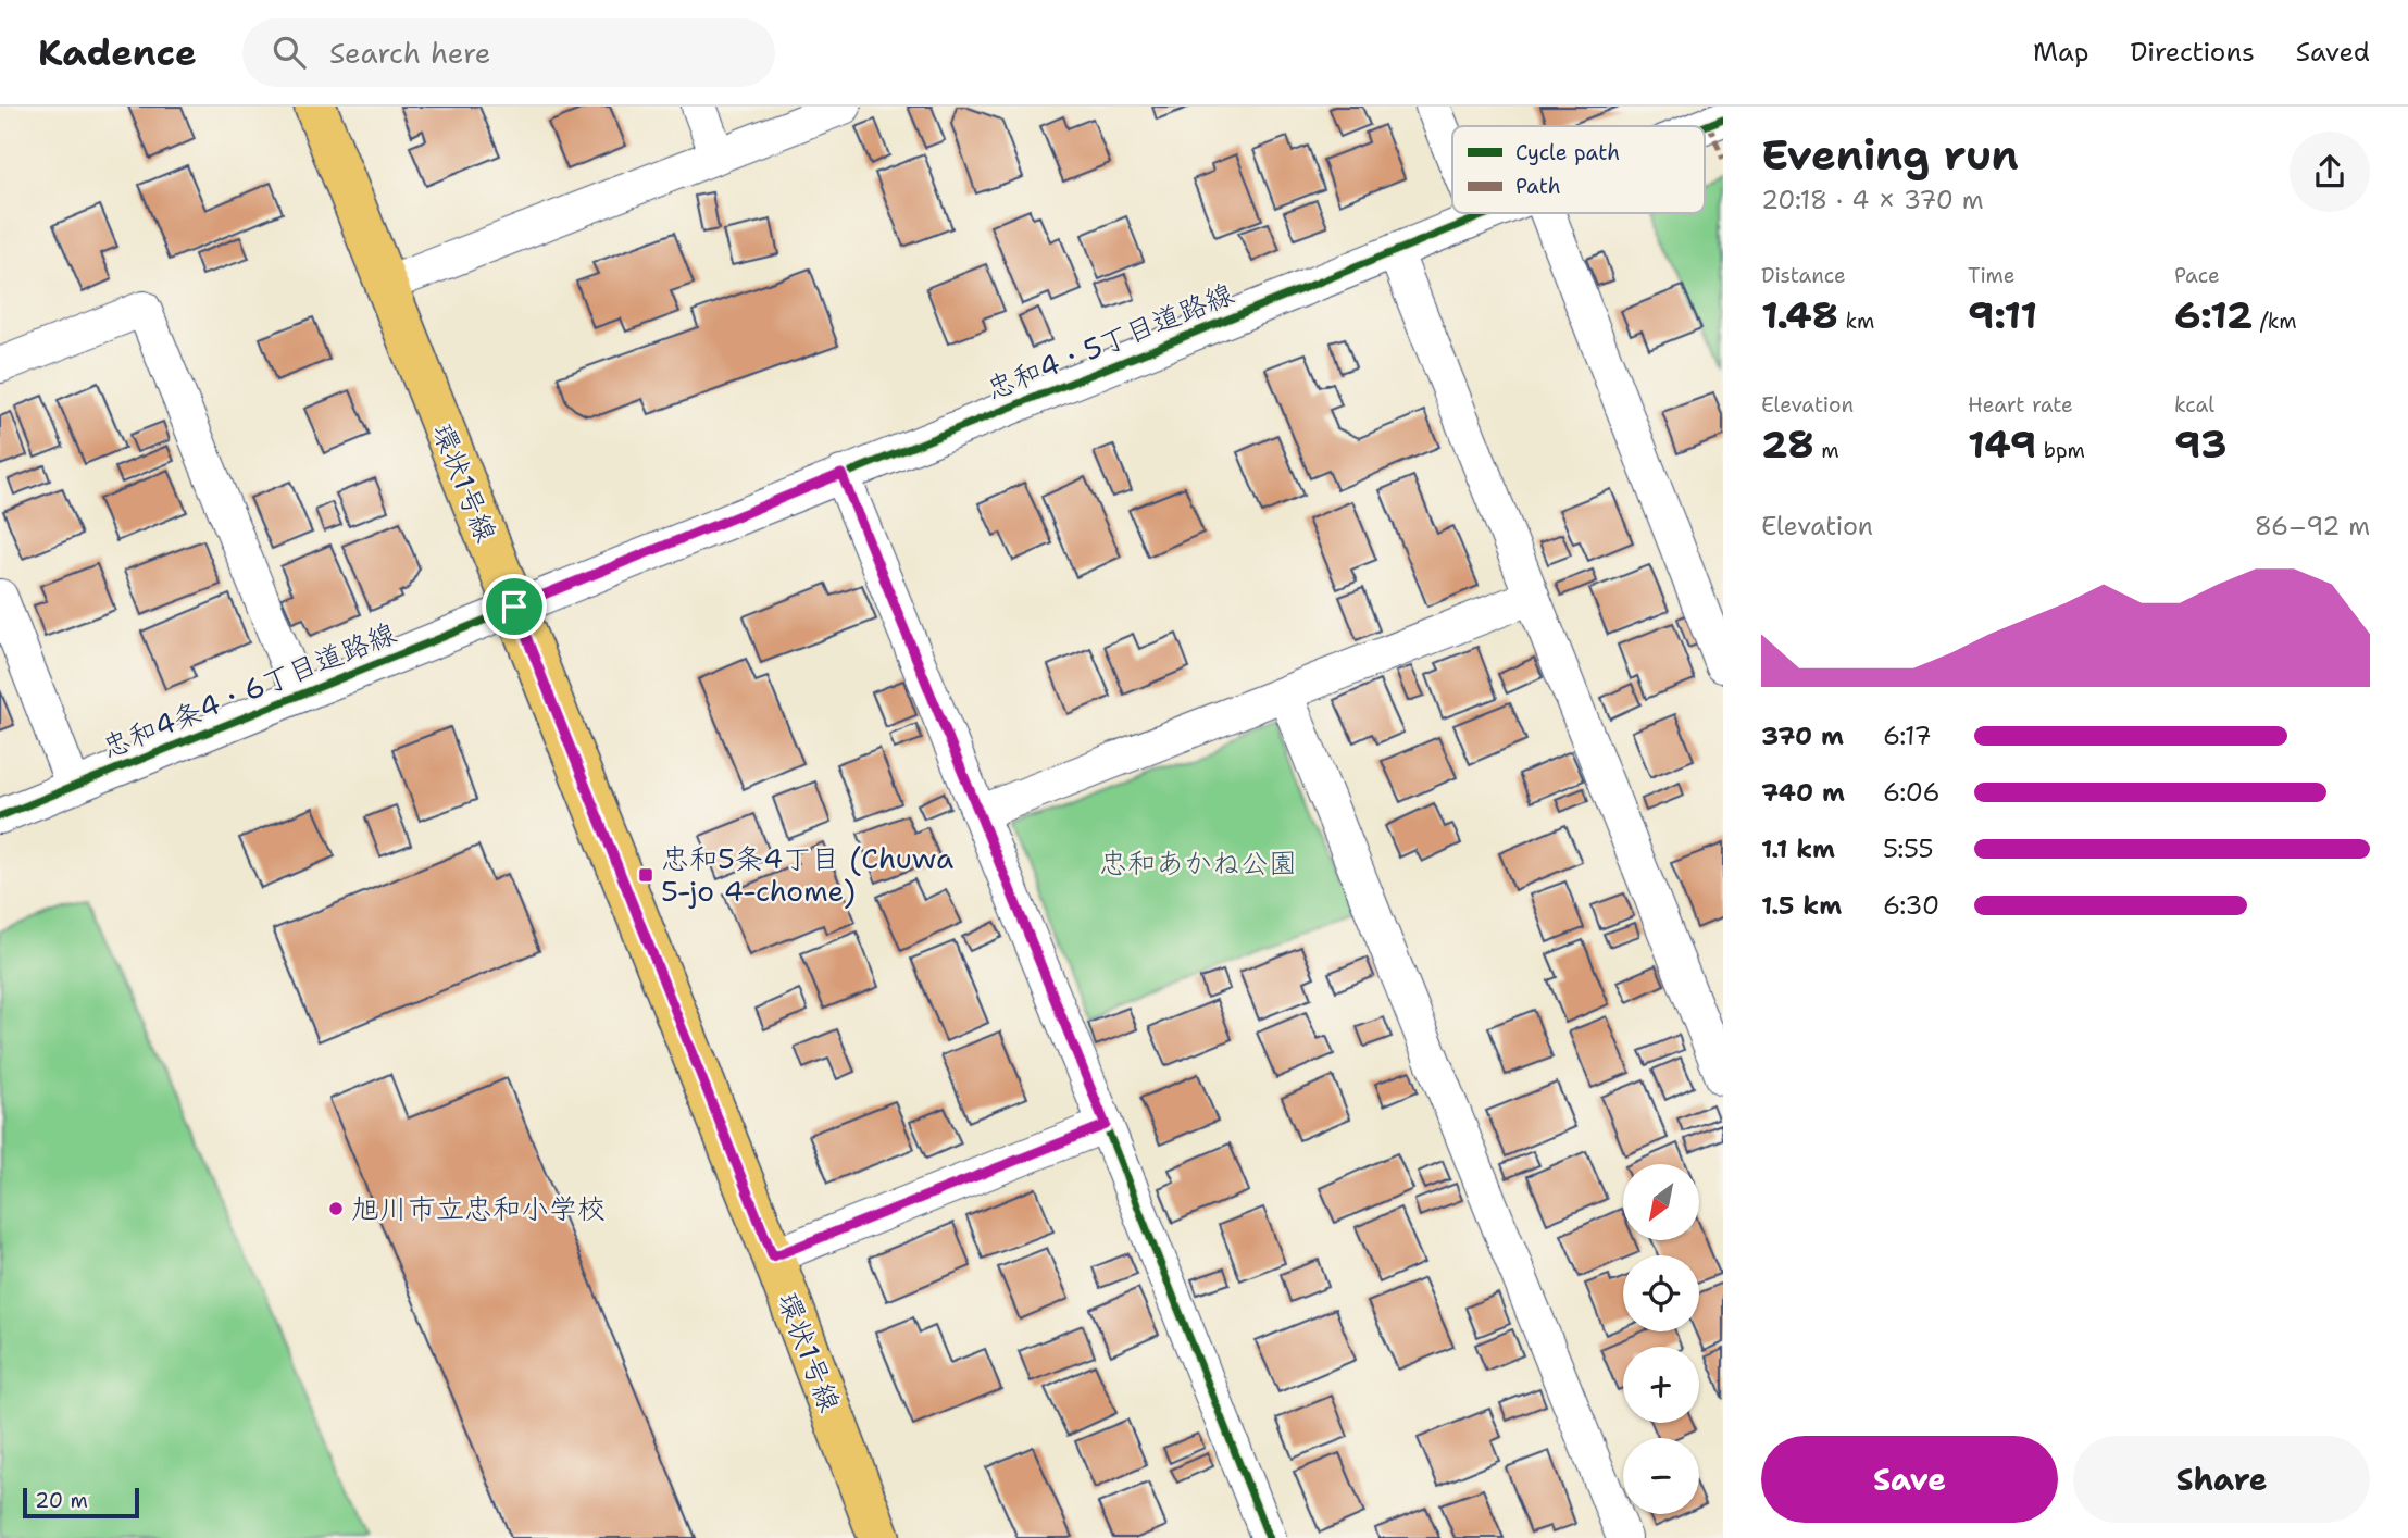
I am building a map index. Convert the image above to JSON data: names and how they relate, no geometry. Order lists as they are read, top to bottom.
{
  "streets": {
    "main road": ["環状1号線"],
    "street": ["忠和4・5丁目道路線", "忠和4条4・6丁目道路線"]
  },
  "crossings": [
    ["忠和4・5丁目道路線", "環状1号線"],
    ["忠和4・5丁目道路線", "忠和4条4・6丁目道路線"],
    ["環状1号線", "忠和4条4・6丁目道路線"]
  ],
  "parks": ["忠和あかね公園"],
  "places": {
    "transit": ["忠和5条4丁目 (Chuwa 5-jo 4-chome)"],
    "other": ["旭川市立忠和小学校"]
  },
  "legend": ["Cycle path", "Path"],
  "scale_bar": "20 m",
  "north": "bottom left",
  "page": {
    "header": "Kadence",
    "search": "Search here",
    "nav": ["Map", "Directions", "Saved"],
    "heading": ["Evening run", "20:18 · 4 × 370 m"],
    "stats": [
      ["Distance", "1.48 km"],
      ["Time", "9:11"],
      ["Pace", "6:12 /km"],
      ["Elevation", "28 m"],
      ["Heart rate", "149 bpm"],
      ["kcal", "93"]
    ],
    "chart": ["Elevation", "86–92 m"],
    "list": [
      {
        "name": "370 m",
        "note": "6:17"
      },
      {
        "name": "740 m",
        "note": "6:06"
      },
      {
        "name": "1.1 km",
        "note": "5:55"
      },
      {
        "name": "1.5 km",
        "note": "6:30"
      }
    ],
    "map_buttons": ["+", "−"],
    "buttons": ["Save", "Share"],
    "scale": "20 m"
  }
}
